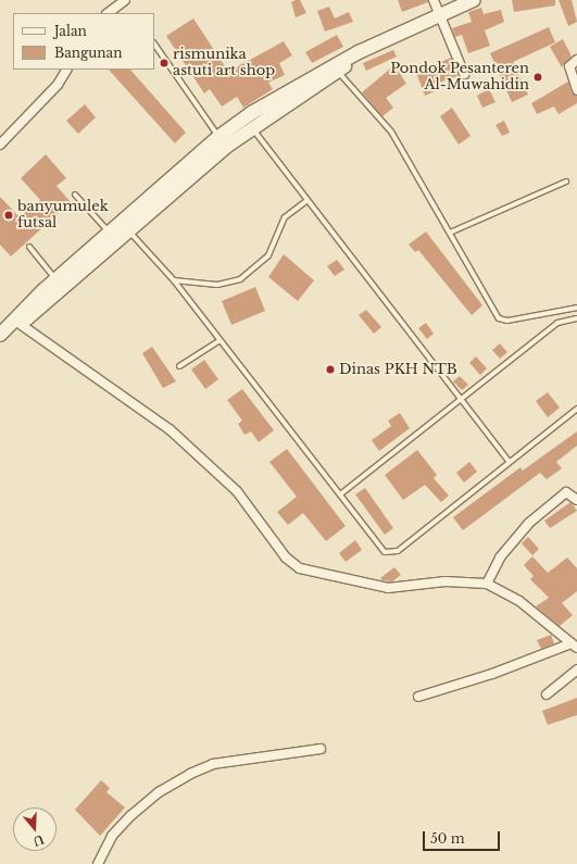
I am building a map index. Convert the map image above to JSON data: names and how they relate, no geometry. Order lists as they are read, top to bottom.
{
  "places": [
    "rismunika astuti art shop",
    "Pondok Pesanteren Al-Muwahidin",
    "banyumulek futsal",
    "Dinas PKH NTB"
  ],
  "legend": ["Jalan", "Bangunan"],
  "scale_bar": "50 m",
  "north": "bottom"
}
